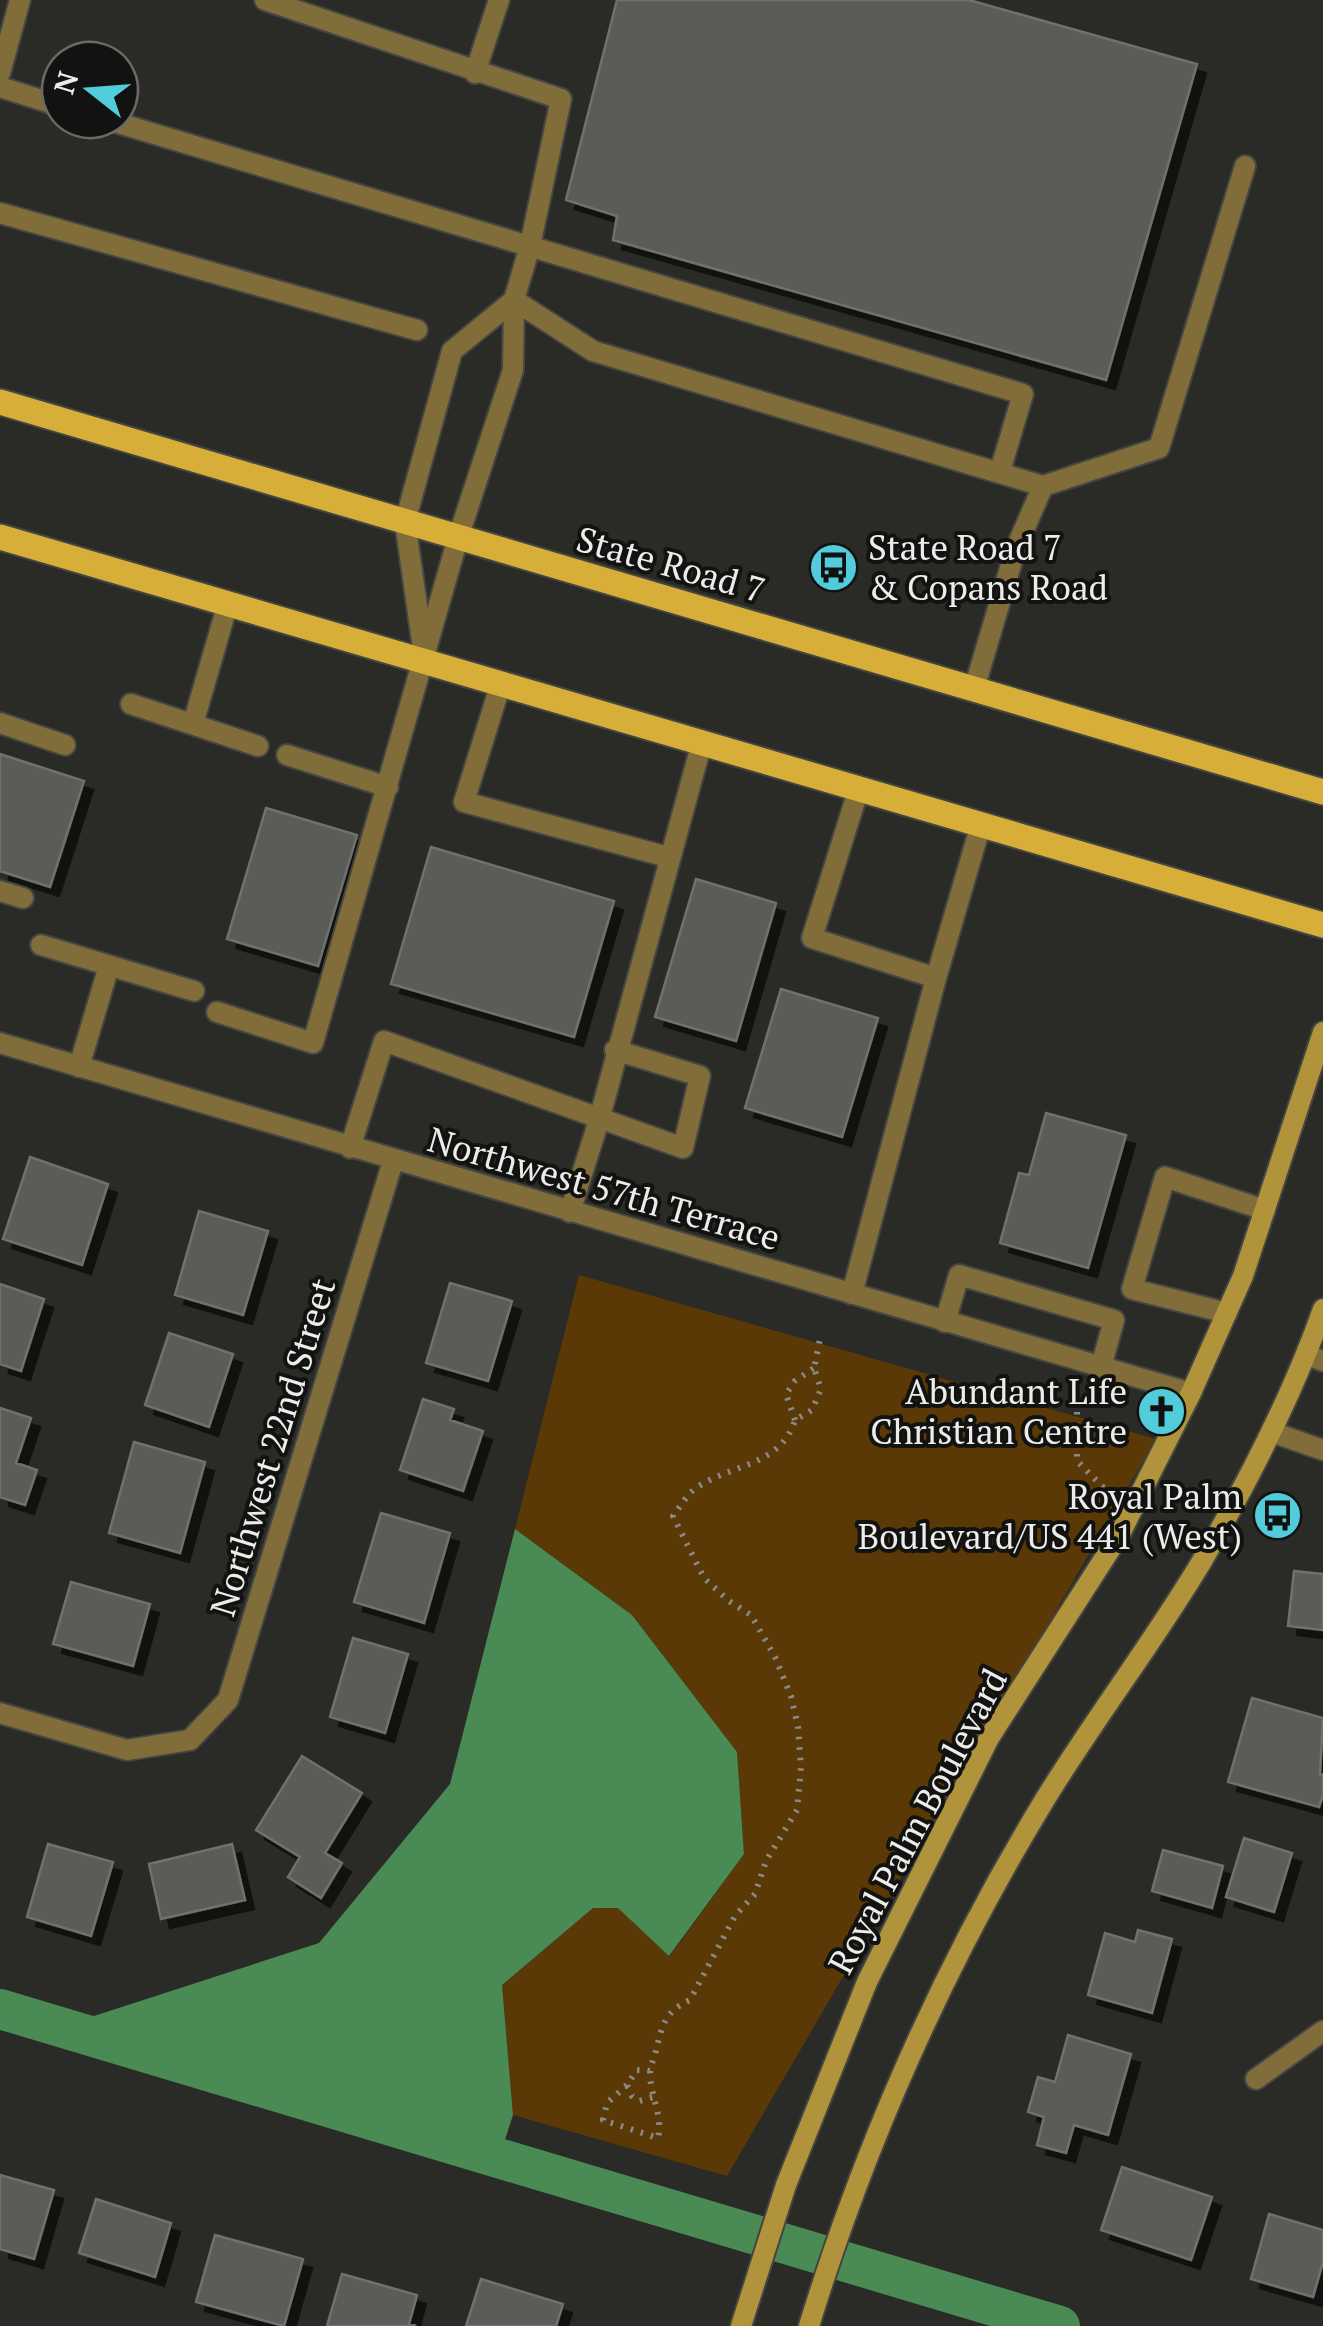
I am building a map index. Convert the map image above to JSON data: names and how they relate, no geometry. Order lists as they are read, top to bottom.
{
  "streets": {
    "main road": ["State Road 7", "Royal Palm Boulevard"],
    "street": ["Northwest 57th Terrace", "Northwest 22nd Street"]
  },
  "crossings": [
    ["Northwest 57th Terrace", "Northwest 22nd Street"],
    ["Northwest 57th Terrace", "Royal Palm Boulevard"]
  ],
  "places": {
    "bus stop": ["State Road 7 & Copans Road", "Royal Palm Boulevard/US 441 (West)"],
    "church": ["Abundant Life Christian Centre"]
  },
  "north": "left"
}
